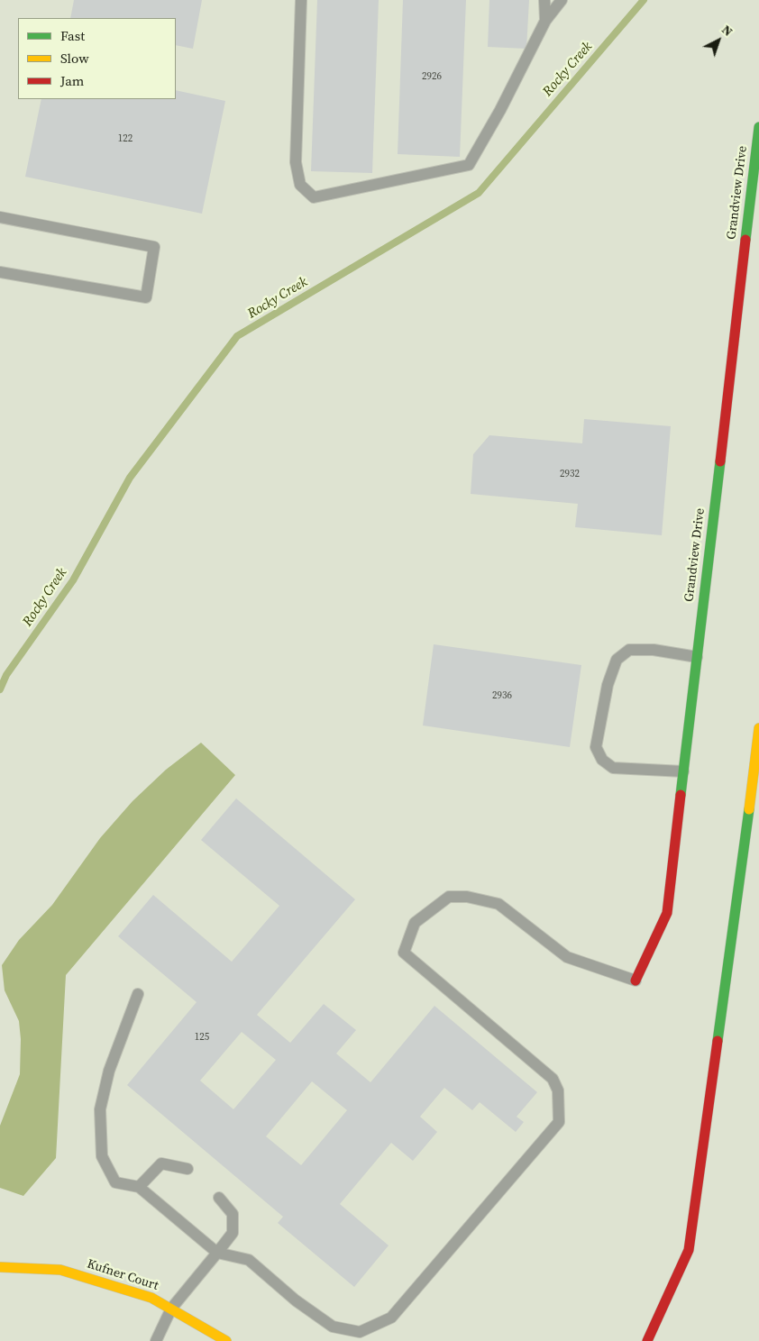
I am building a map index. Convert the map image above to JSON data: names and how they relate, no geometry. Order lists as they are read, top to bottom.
{
  "streets": {
    "main road": ["Grandview Drive", "Kufner Court"]
  },
  "water": ["Rocky Creek"],
  "house_numbers": [
    "2926",
    "122",
    "2932",
    "2936",
    "125"
  ],
  "legend": ["Fast", "Slow", "Jam"],
  "north": "top right"
}
